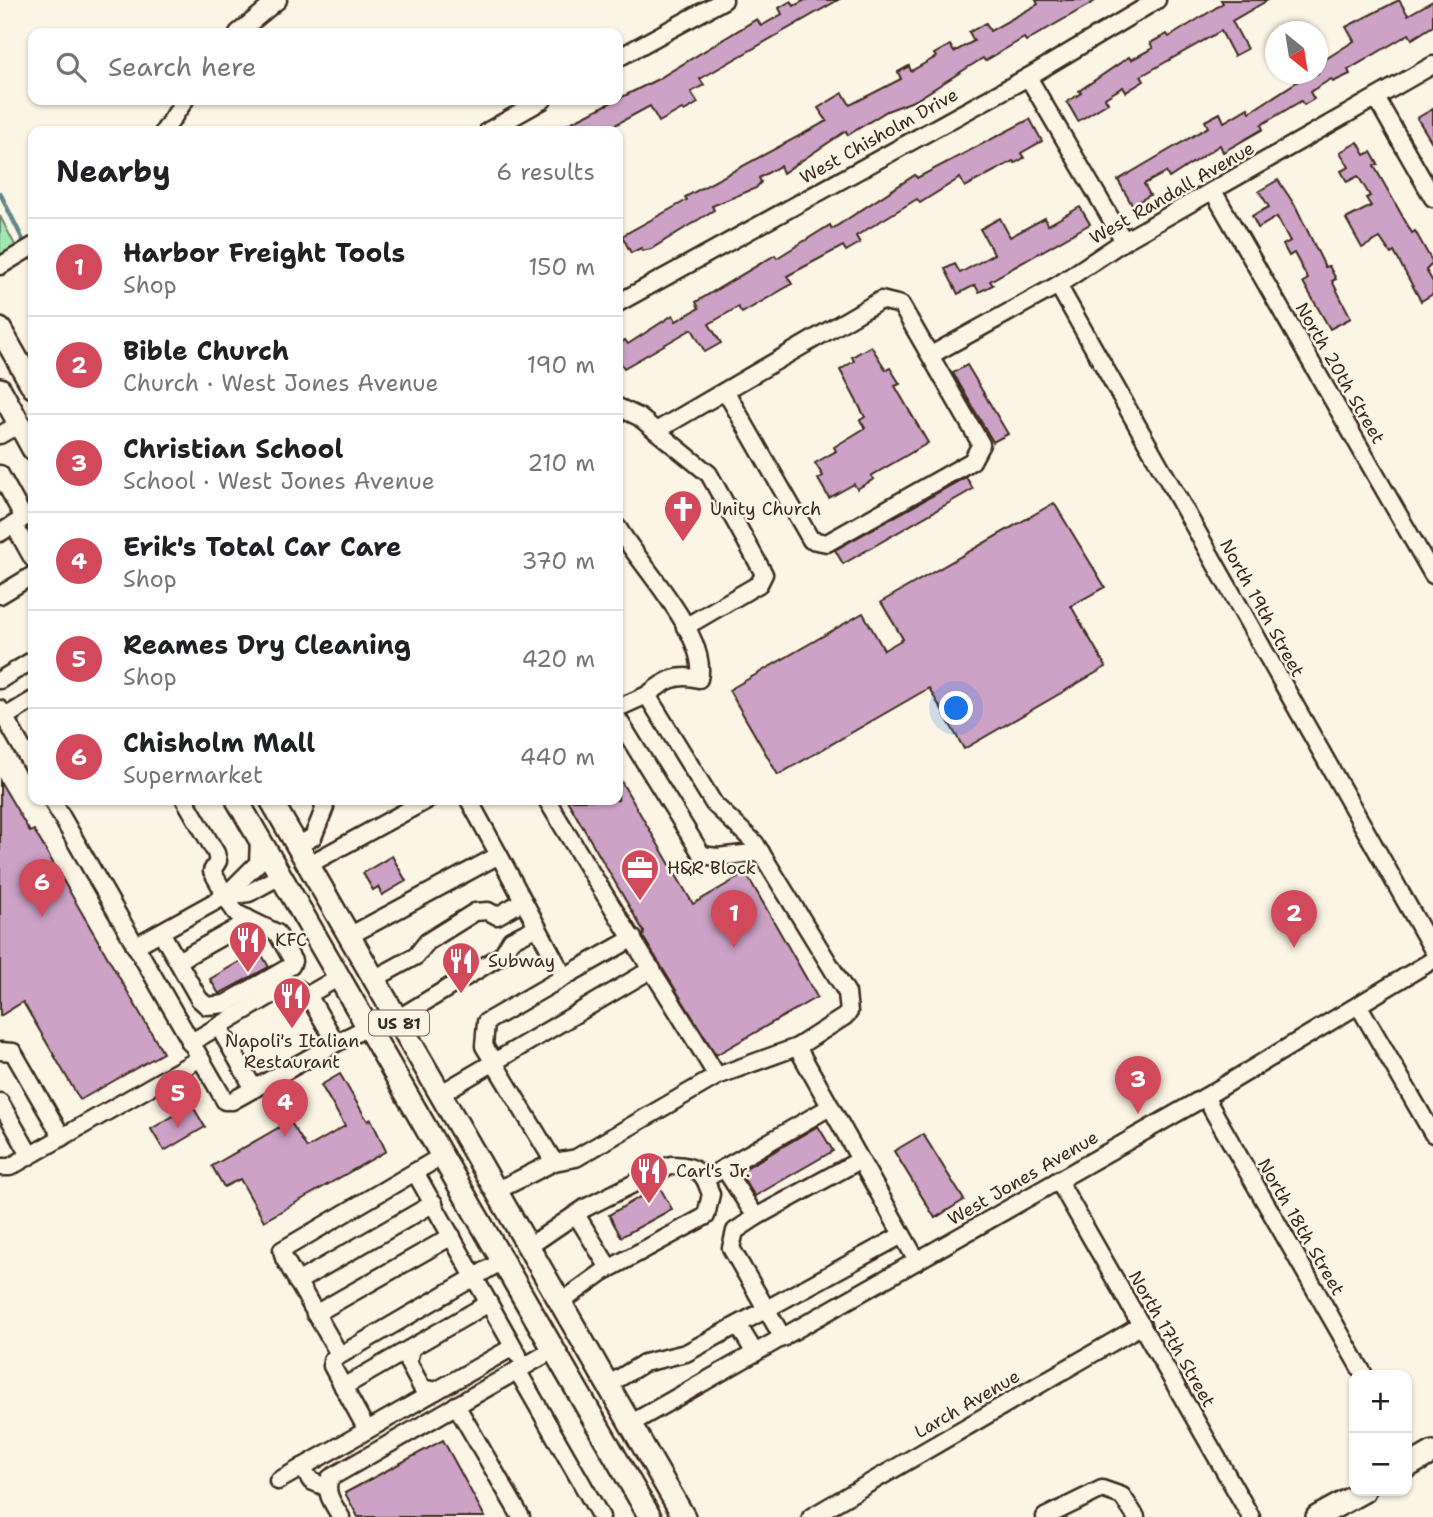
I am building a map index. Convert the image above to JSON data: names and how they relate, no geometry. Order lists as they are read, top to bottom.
{
  "streets": {
    "main road": ["US 81"],
    "street": [
      "West Chisholm Drive",
      "West Randall Avenue",
      "North 20th Street",
      "North 19th Street",
      "West Jones Avenue",
      "North 18th Street",
      "North 17th Street",
      "Larch Avenue"
    ]
  },
  "crossings": [
    ["West Randall Avenue", "North 20th Street"],
    ["West Randall Avenue", "North 19th Street"],
    ["US 81", "West Jones Avenue"],
    ["West Jones Avenue", "North 18th Street"],
    ["West Jones Avenue", "North 17th Street"],
    ["North 17th Street", "Larch Avenue"]
  ],
  "places": {
    "church": ["Unity Church"],
    "office": ["H&R Block"],
    "restaurant": [
      "KFC",
      "Subway",
      "Napoli's Italian Restaurant",
      "Carl's Jr."
    ]
  },
  "north": "bottom right",
  "page": {
    "search": "Search here",
    "heading": ["Nearby", "6 results"],
    "list": [
      {
        "mark": "1",
        "name": "Harbor Freight Tools",
        "note": "Shop",
        "value": "150 m"
      },
      {
        "mark": "2",
        "name": "Bible Church",
        "note": "Church · West Jones Avenue",
        "value": "190 m"
      },
      {
        "mark": "3",
        "name": "Christian School",
        "note": "School · West Jones Avenue",
        "value": "210 m"
      },
      {
        "mark": "4",
        "name": "Erik's Total Car Care",
        "note": "Shop",
        "value": "370 m"
      },
      {
        "mark": "5",
        "name": "Reames Dry Cleaning",
        "note": "Shop",
        "value": "420 m"
      },
      {
        "mark": "6",
        "name": "Chisholm Mall",
        "note": "Supermarket",
        "value": "440 m"
      }
    ],
    "pins": [
      "6",
      "1",
      "2",
      "3",
      "5",
      "4"
    ],
    "map_buttons": ["+", "−"]
  }
}
